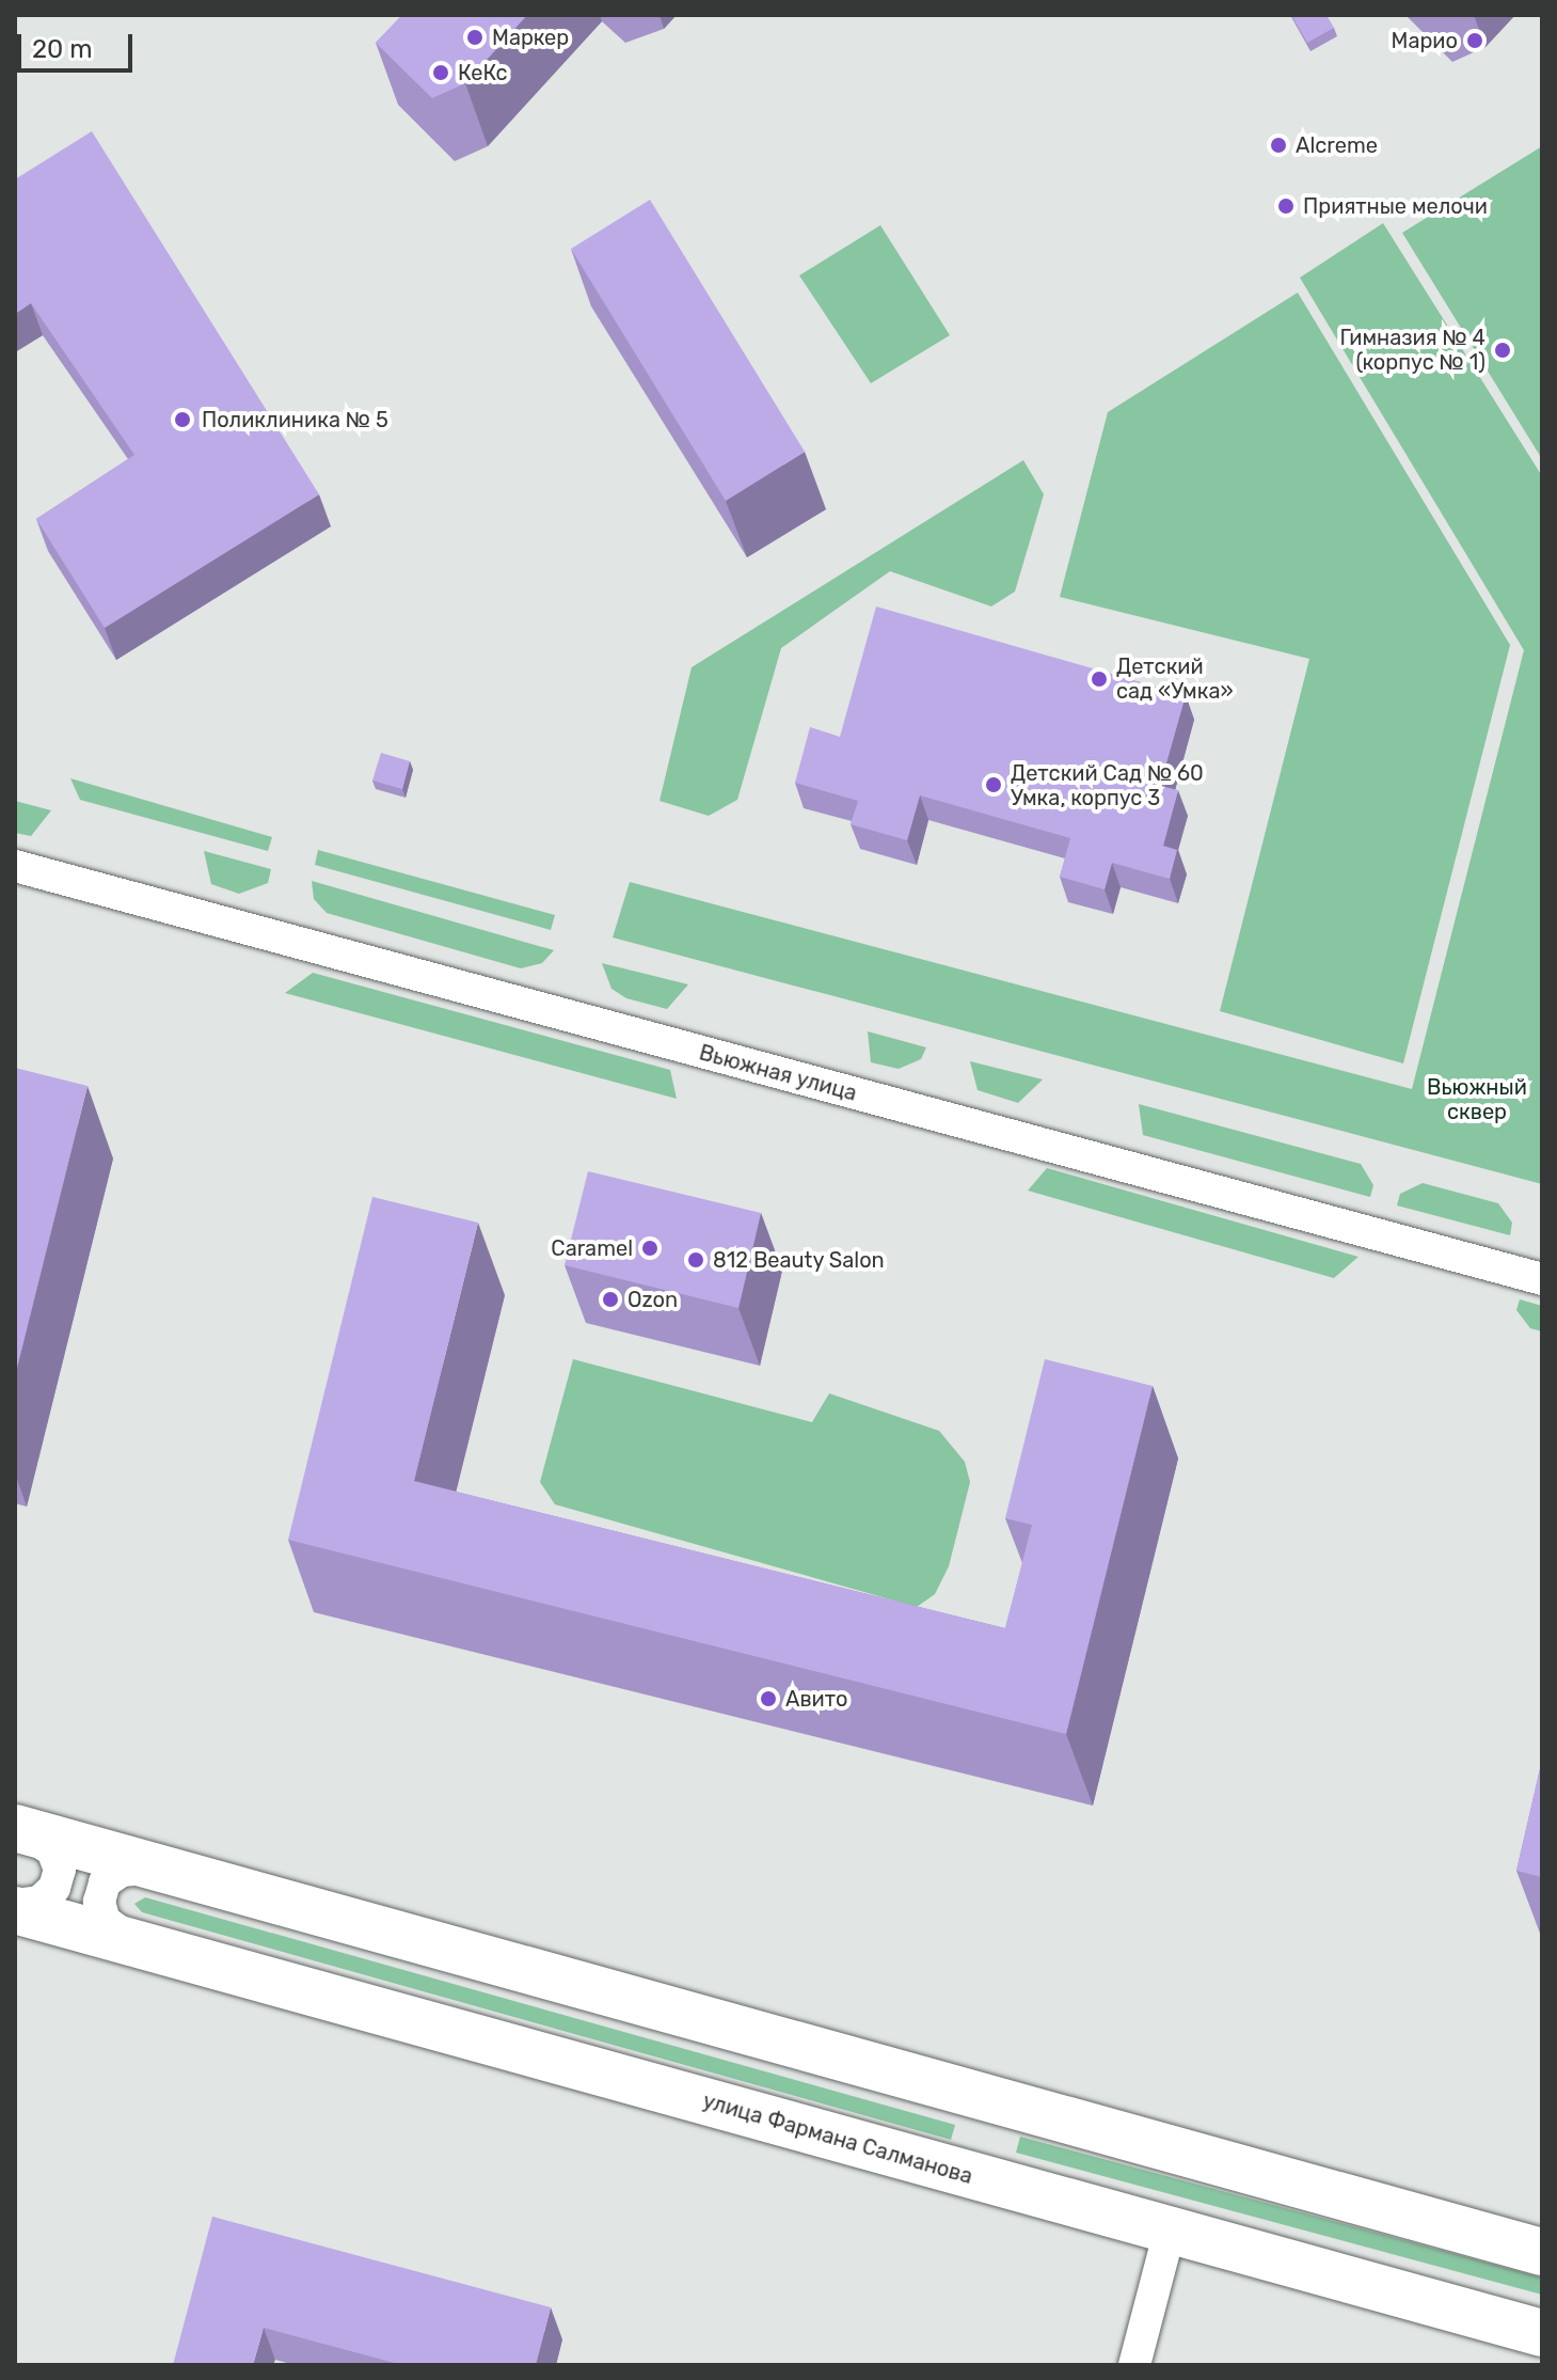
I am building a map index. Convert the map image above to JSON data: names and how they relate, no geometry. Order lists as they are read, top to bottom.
{
  "streets": {
    "street": ["Вьюжная улица", "улица Фармана Салманова"]
  },
  "parks": ["Вьюжный сквер"],
  "places": [
    "Маркер",
    "Марио",
    "КеКс",
    "Alcreme",
    "Приятные мелочи",
    "Гимназия № 4 (корпус № 1)",
    "Поликлиника № 5",
    "Детский сад «Умка»",
    "Детский Сад № 60 Умка, корпус 3",
    "Caramel",
    "812 Beauty Salon",
    "Ozon",
    "Авито"
  ],
  "scale_bar": "20 m"
}
